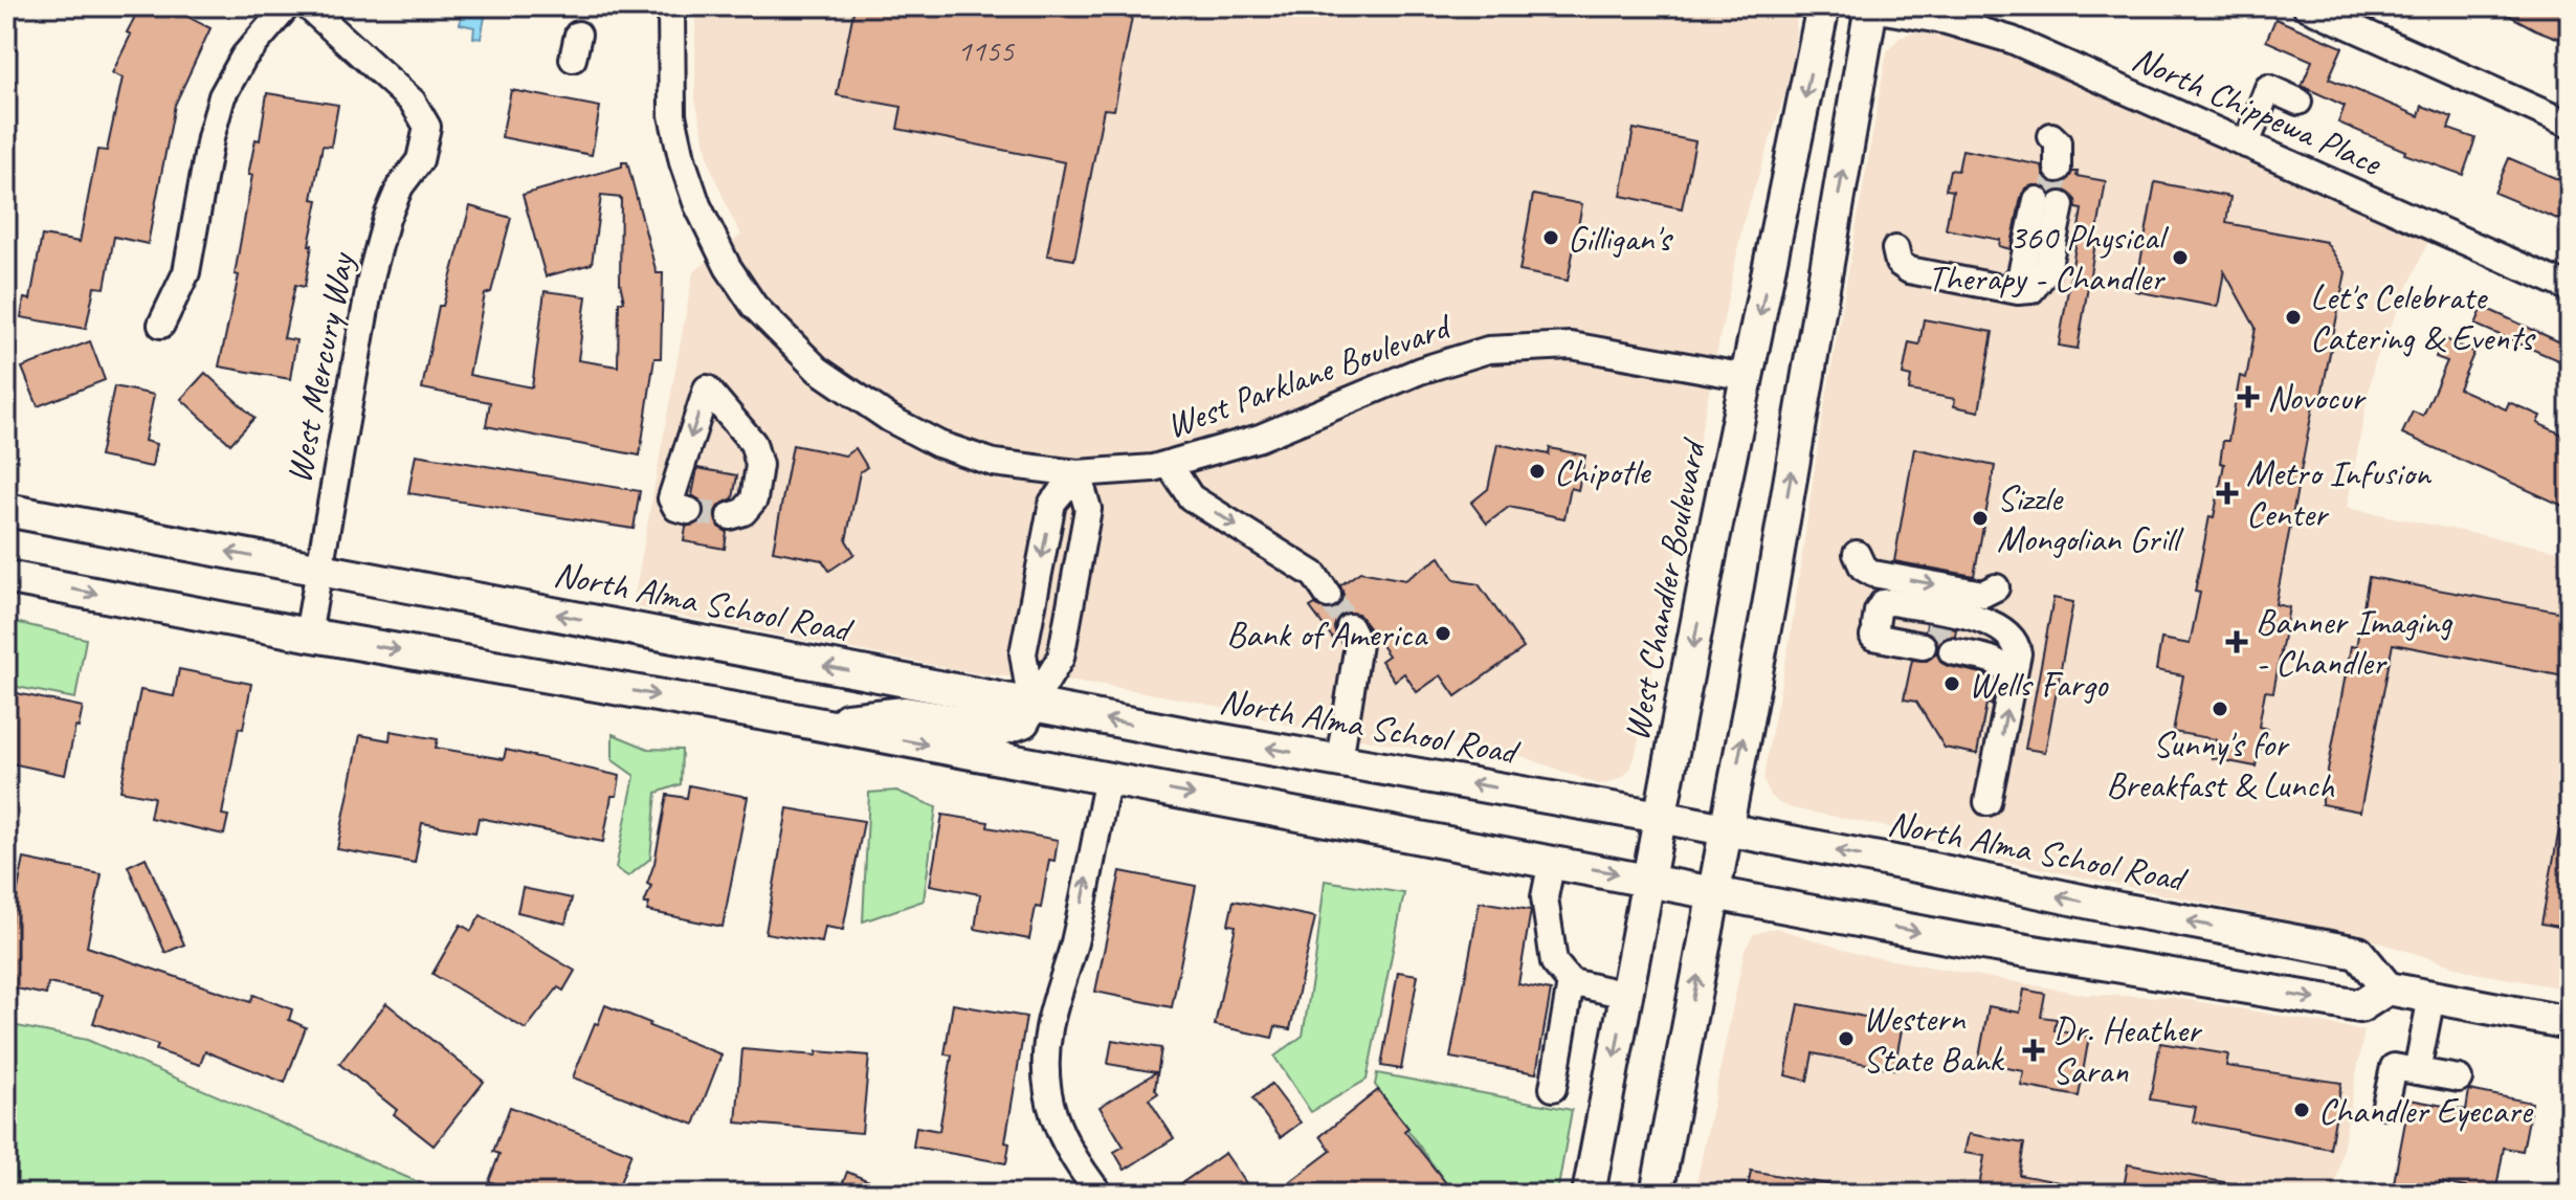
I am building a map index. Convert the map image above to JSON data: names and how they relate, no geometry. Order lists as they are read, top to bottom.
{
  "streets": {
    "main road": ["West Chandler Boulevard", "North Alma School Road"],
    "street": ["North Chippewa Place", "West Mercury Way", "West Parklane Boulevard"]
  },
  "crossings": [
    ["West Mercury Way", "North Alma School Road"],
    ["West Parklane Boulevard", "West Chandler Boulevard"],
    ["West Chandler Boulevard", "North Alma School Road"]
  ],
  "places": {
    "other": [
      "Gilligan's",
      "360 Physical Therapy - Chandler",
      "Let's Celebrate Catering & Events",
      "Chipotle",
      "Sizzle Mongolian Grill",
      "Bank of America",
      "Wells Fargo",
      "Sunny's for Breakfast & Lunch",
      "Western State Bank",
      "Chandler Eyecare"
    ],
    "health": [
      "Novocur",
      "Metro Infusion Center",
      "Banner Imaging - Chandler",
      "Dr. Heather Saran"
    ]
  },
  "house_numbers": ["1155"]
}
